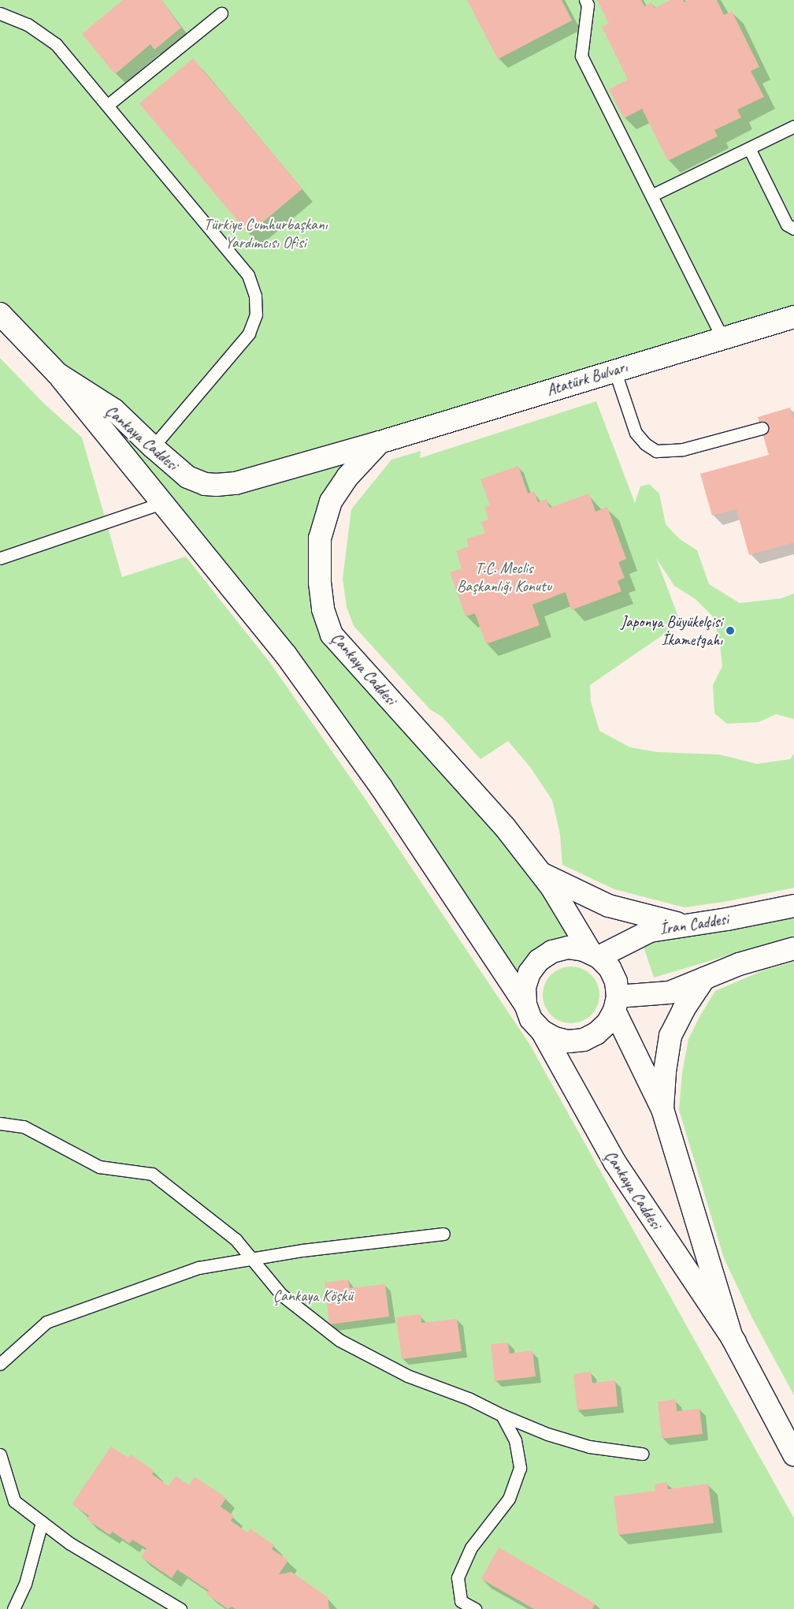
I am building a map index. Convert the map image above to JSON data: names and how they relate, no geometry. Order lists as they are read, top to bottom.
{
  "streets": {
    "main road": ["Atatürk Bulvarı", "Çankaya Caddesi", "İran Caddesi"]
  },
  "crossings": [
    ["Atatürk Bulvarı", "Çankaya Caddesi"],
    ["Çankaya Caddesi", "İran Caddesi"]
  ],
  "parks": ["Türkiye Cumhurbaşkanı Yardımcısı Ofisi", "T.C. Meclis Başkanlığı Konutu", "Çankaya Köşkü"],
  "places": ["Japonya Büyükelçisi İkametgahı"]
}
